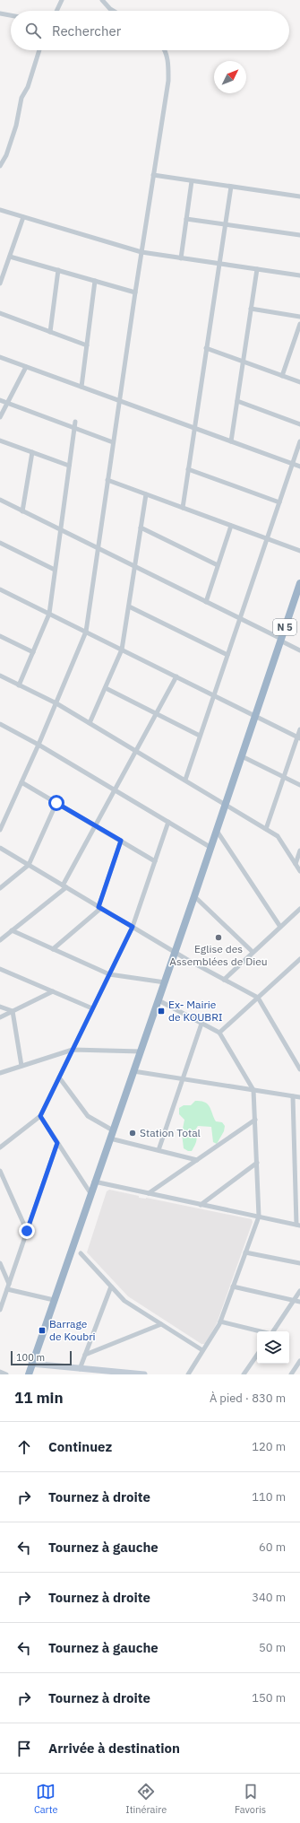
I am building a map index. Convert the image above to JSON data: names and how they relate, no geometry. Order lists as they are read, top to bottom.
{
  "streets": {
    "highway": ["N 5"]
  },
  "places": {
    "other": ["Eglise des Assemblées de Dieu", "Station Total"],
    "transit": ["Ex- Mairie de KOUBRI", "Barrage de Koubri"]
  },
  "scale_bar": "100 m",
  "north": "top right",
  "page": {
    "search": "Rechercher",
    "scale": "100 m",
    "heading": ["11 min", "À pied · 830 m"],
    "list": [
      ["Continuez", "120 m"],
      ["Tournez à droite", "110 m"],
      ["Tournez à gauche", "60 m"],
      ["Tournez à droite", "340 m"],
      ["Tournez à gauche", "50 m"],
      ["Tournez à droite", "150 m"],
      "Arrivée à destination"
    ],
    "nav": ["Carte", "Itinéraire", "Favoris"]
  }
}
